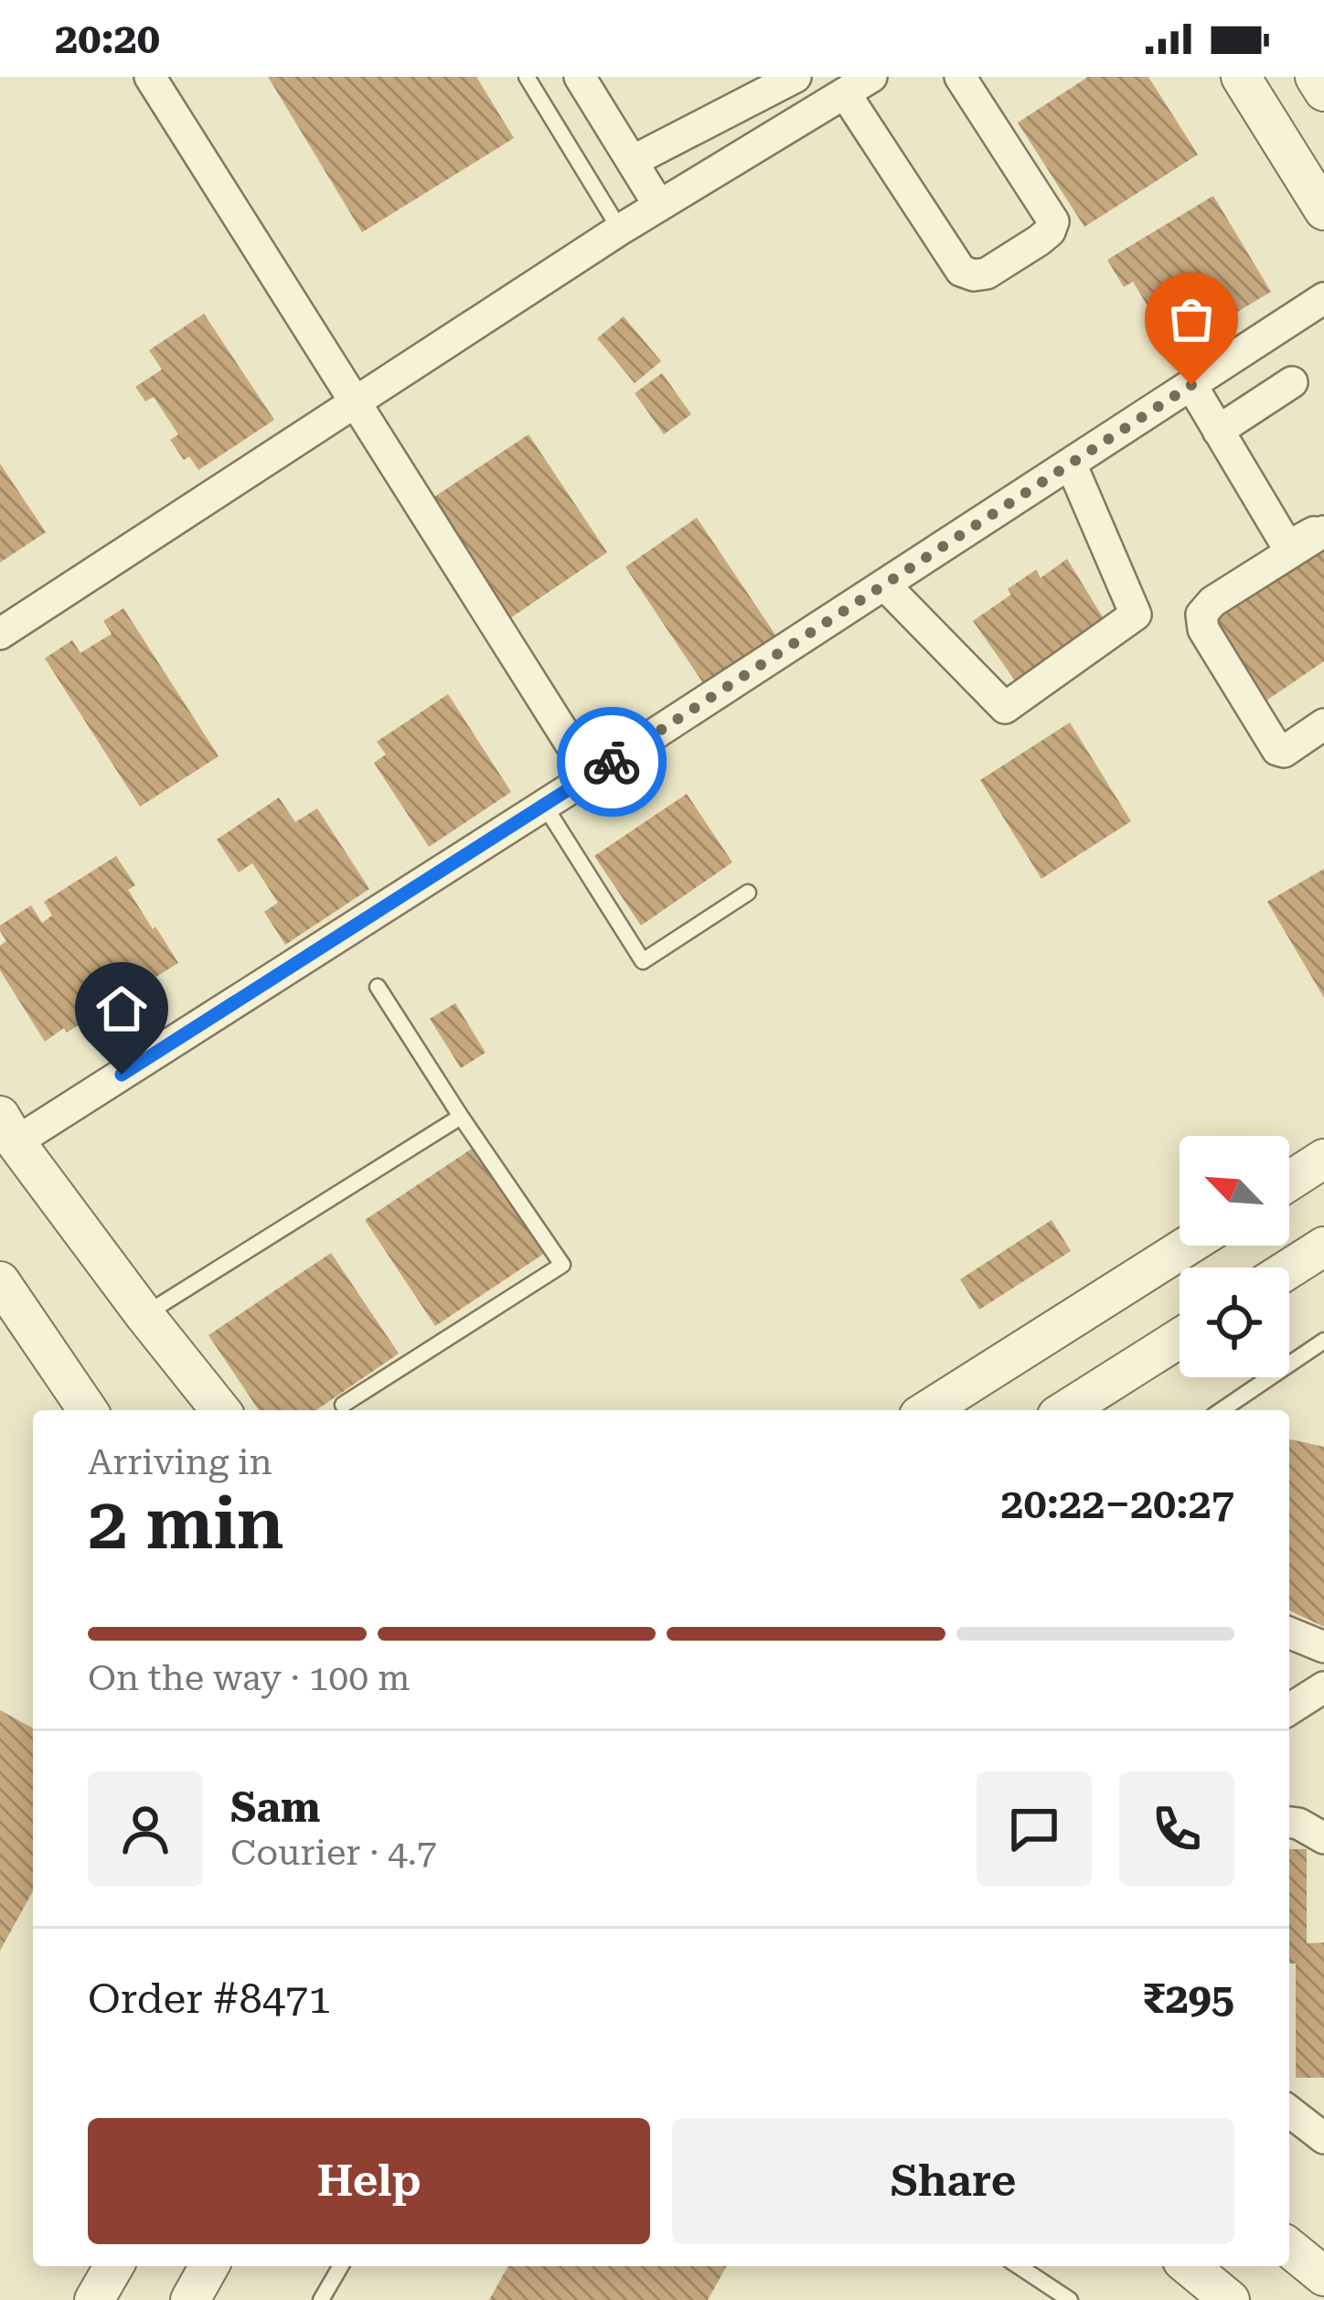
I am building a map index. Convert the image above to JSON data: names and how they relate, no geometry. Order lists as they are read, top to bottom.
{
  "north": "top left",
  "page": {
    "status": "20:20",
    "heading": ["2 min", "Arriving in", "20:22–20:27"],
    "panel": [
      "Sam",
      "Courier · 4.7",
      "Order #8471",
      "₹295"
    ],
    "bar": "On the way · 100 m",
    "buttons": ["Help", "Share"]
  }
}
